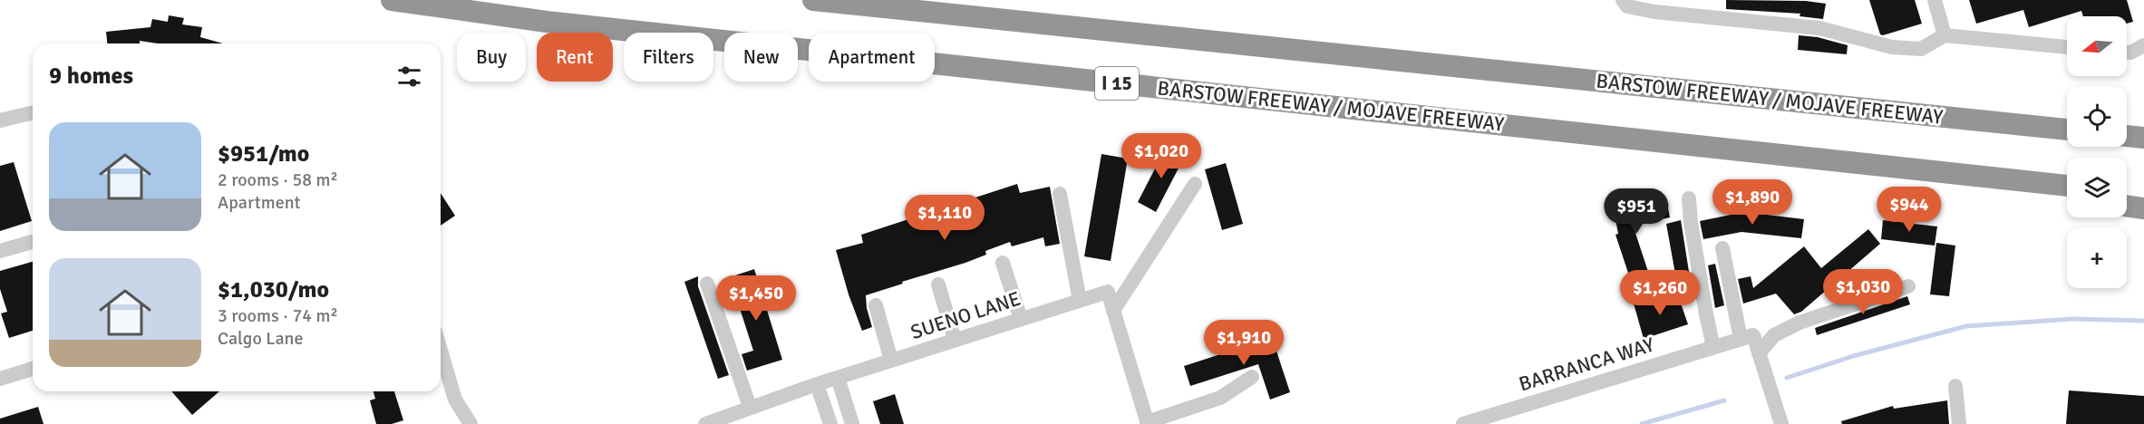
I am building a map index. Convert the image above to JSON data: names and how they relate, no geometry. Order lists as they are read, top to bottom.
{
  "streets": {
    "highway": ["I 15", "BARSTOW FREEWAY / MOJAVE FREEWAY"],
    "street": ["SUENO LANE", "BARRANCA WAY"]
  },
  "north": "left",
  "page": {
    "map_buttons": "+",
    "chip": [
      "Buy",
      "Rent",
      "Filters",
      "New",
      "Apartment"
    ],
    "heading": "9 homes",
    "list": [
      {
        "name": "$951/mo",
        "note": "2 rooms · 58 m² · Apartment"
      },
      {
        "name": "$1,030/mo",
        "note": "3 rooms · 74 m² · Calgo Lane"
      }
    ],
    "price": [
      "$1,020",
      "$1,890",
      "$944",
      "$951",
      "$1,110",
      "$1,030",
      "$1,260",
      "$1,450",
      "$1,910"
    ]
  }
}
